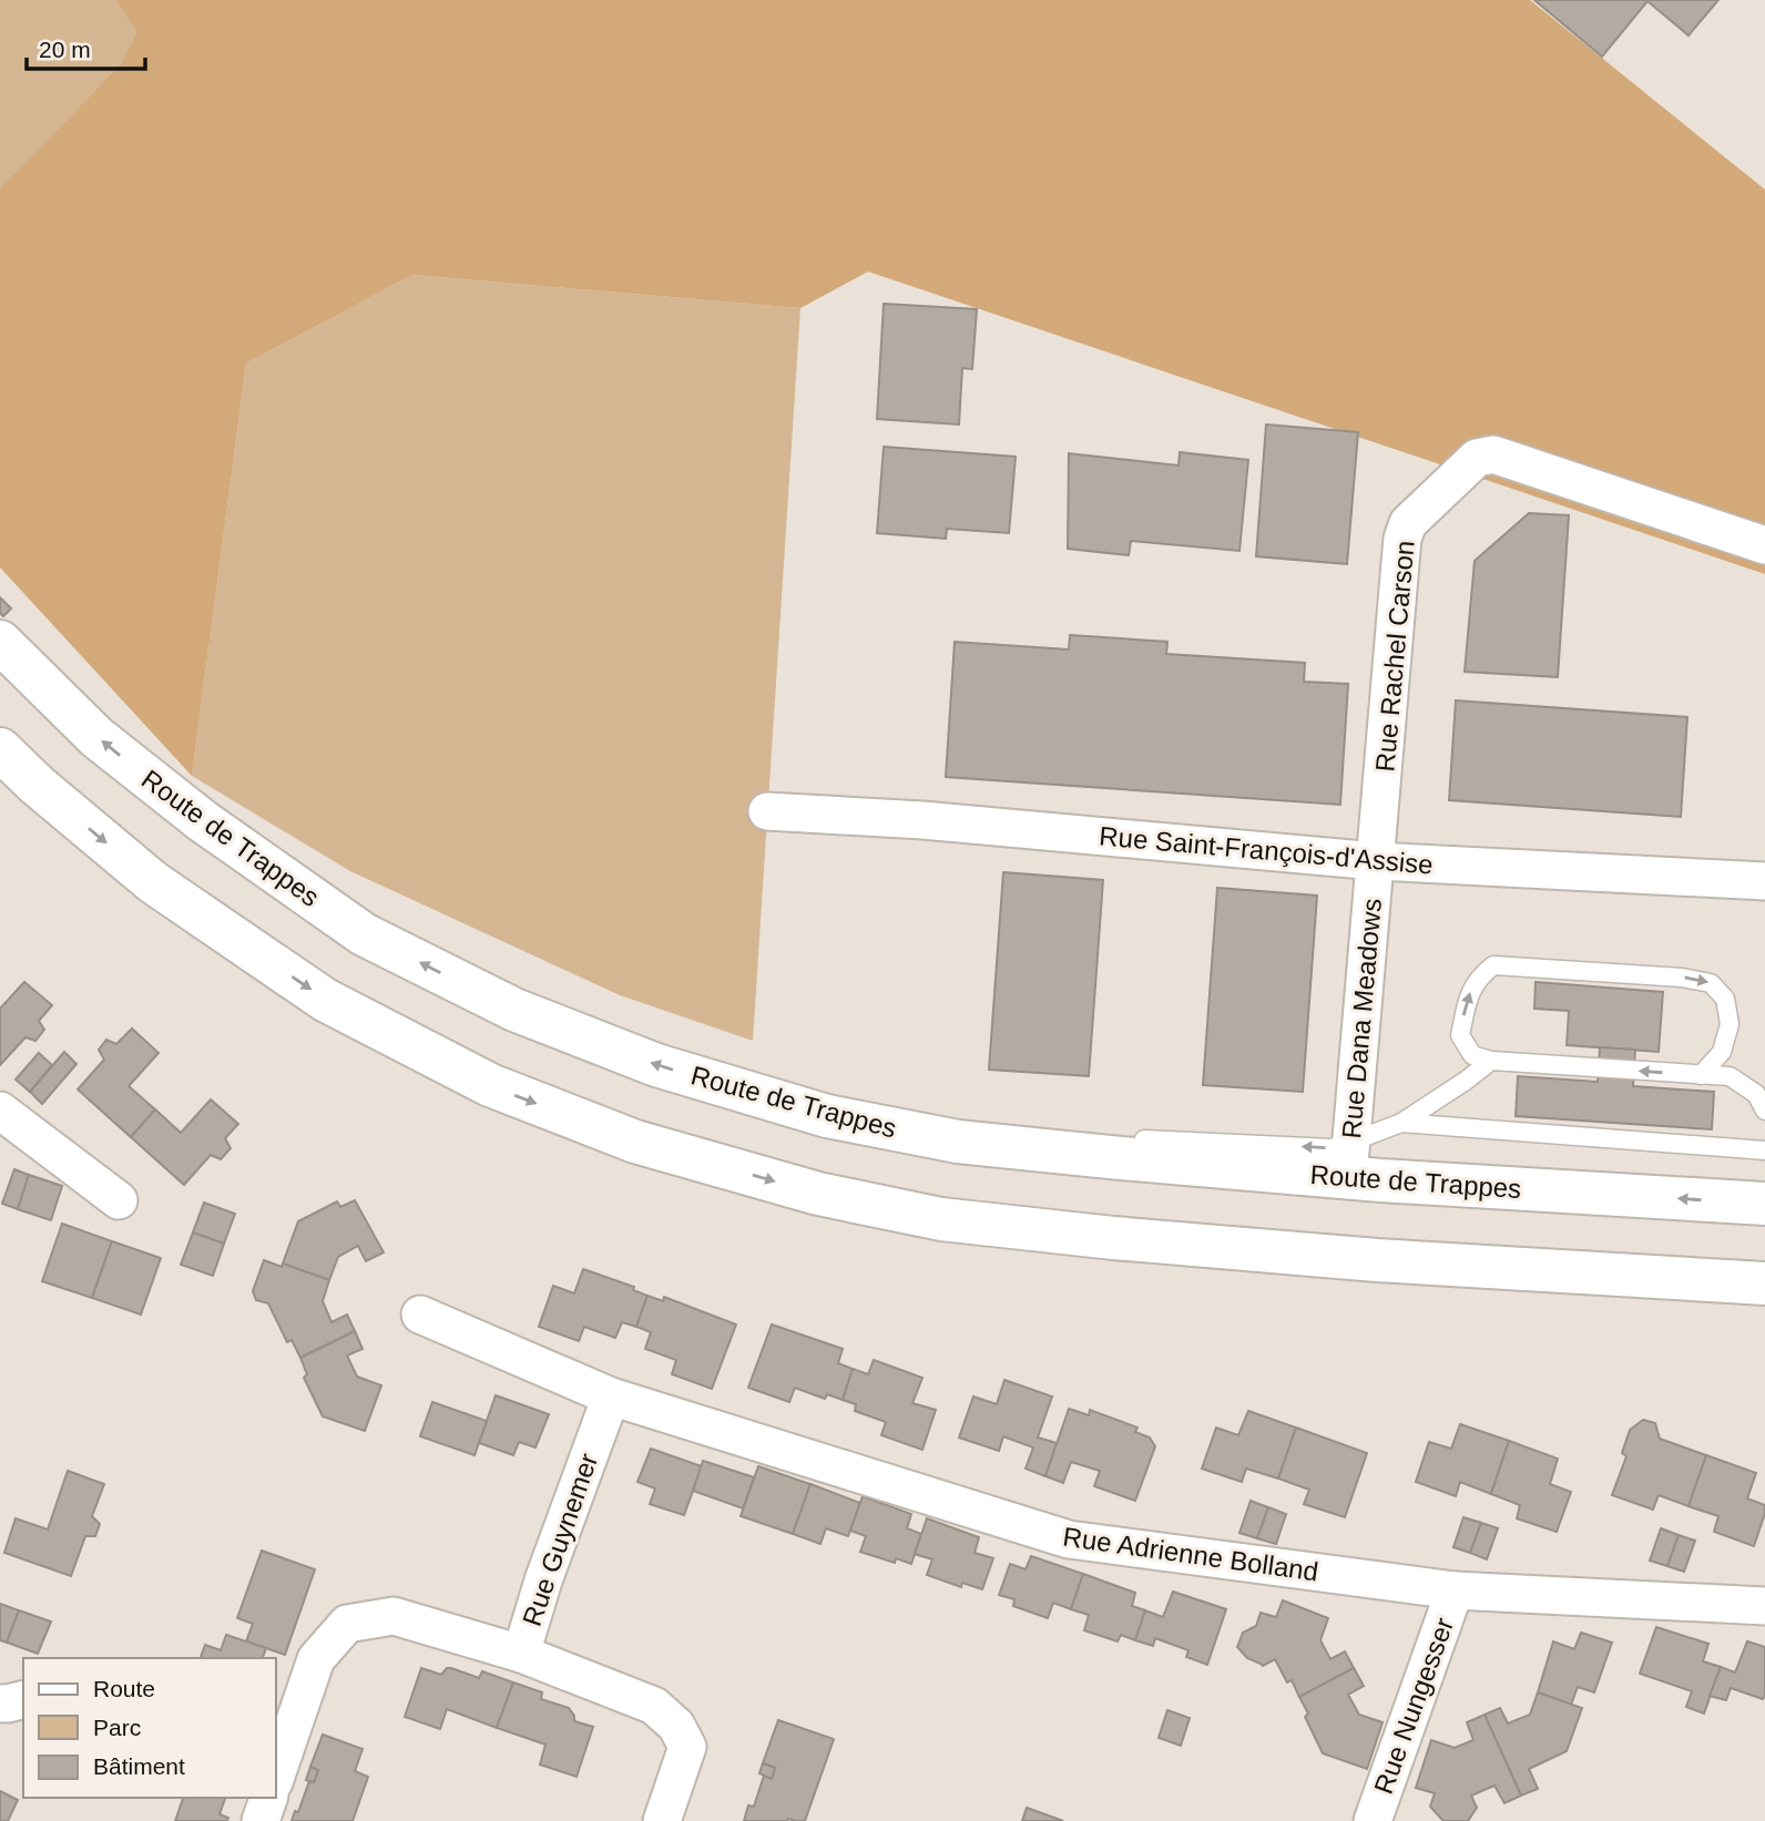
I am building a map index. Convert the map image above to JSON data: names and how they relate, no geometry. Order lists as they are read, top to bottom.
{
  "streets": {
    "main road": ["Route de Trappes"],
    "street": [
      "Rue Rachel Carson",
      "Rue Saint-François-d'Assise",
      "Rue Dana Meadows",
      "Rue Guynemer",
      "Rue Adrienne Bolland",
      "Rue Nungesser"
    ]
  },
  "crossings": [
    ["Rue Rachel Carson", "Rue Saint-François-d'Assise"],
    ["Rue Rachel Carson", "Rue Dana Meadows"],
    ["Route de Trappes", "Rue Dana Meadows"],
    ["Rue Saint-François-d'Assise", "Rue Dana Meadows"],
    ["Rue Guynemer", "Rue Adrienne Bolland"],
    ["Rue Adrienne Bolland", "Rue Nungesser"]
  ],
  "legend": ["Route", "Parc", "Bâtiment"],
  "scale_bar": "20 m"
}
